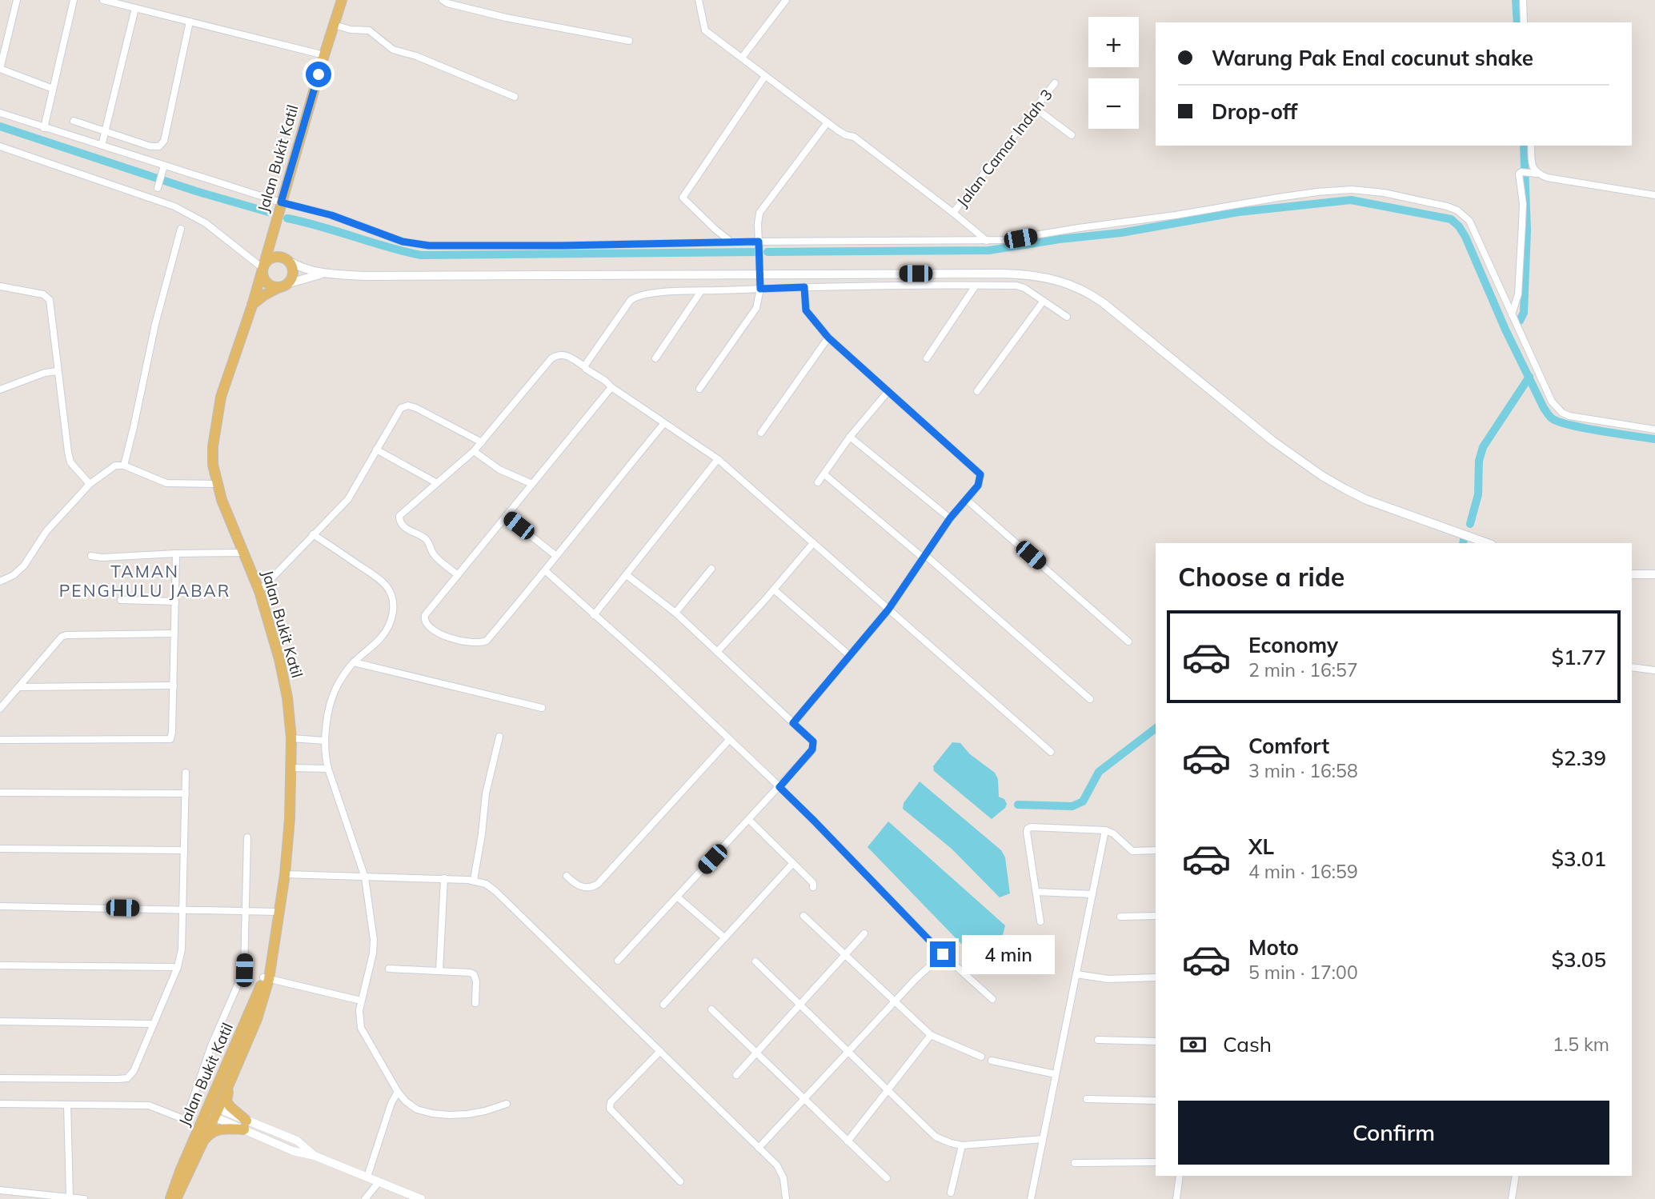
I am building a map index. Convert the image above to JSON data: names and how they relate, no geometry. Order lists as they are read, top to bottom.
{
  "streets": {
    "main road": ["Jalan Bukit Katil"],
    "street": ["Jalan Camar Indah 3"]
  },
  "districts": ["TAMAN PENGHULU JABAR"],
  "page": {
    "map_buttons": ["+", "−"],
    "banner": ["Warung Pak Enal cocunut shake", "Drop-off"],
    "heading": "Choose a ride",
    "list": [
      {
        "name": "Economy",
        "note": "2 min · 16:57",
        "value": "$1.77"
      },
      {
        "name": "Comfort",
        "note": "3 min · 16:58",
        "value": "$2.39"
      },
      {
        "name": "XL",
        "note": "4 min · 16:59",
        "value": "$3.01"
      },
      {
        "name": "Moto",
        "note": "5 min · 17:00",
        "value": "$3.05"
      }
    ],
    "bubble": "4 min",
    "pay": ["Cash", "1.5 km"],
    "buttons": "Confirm"
  }
}
